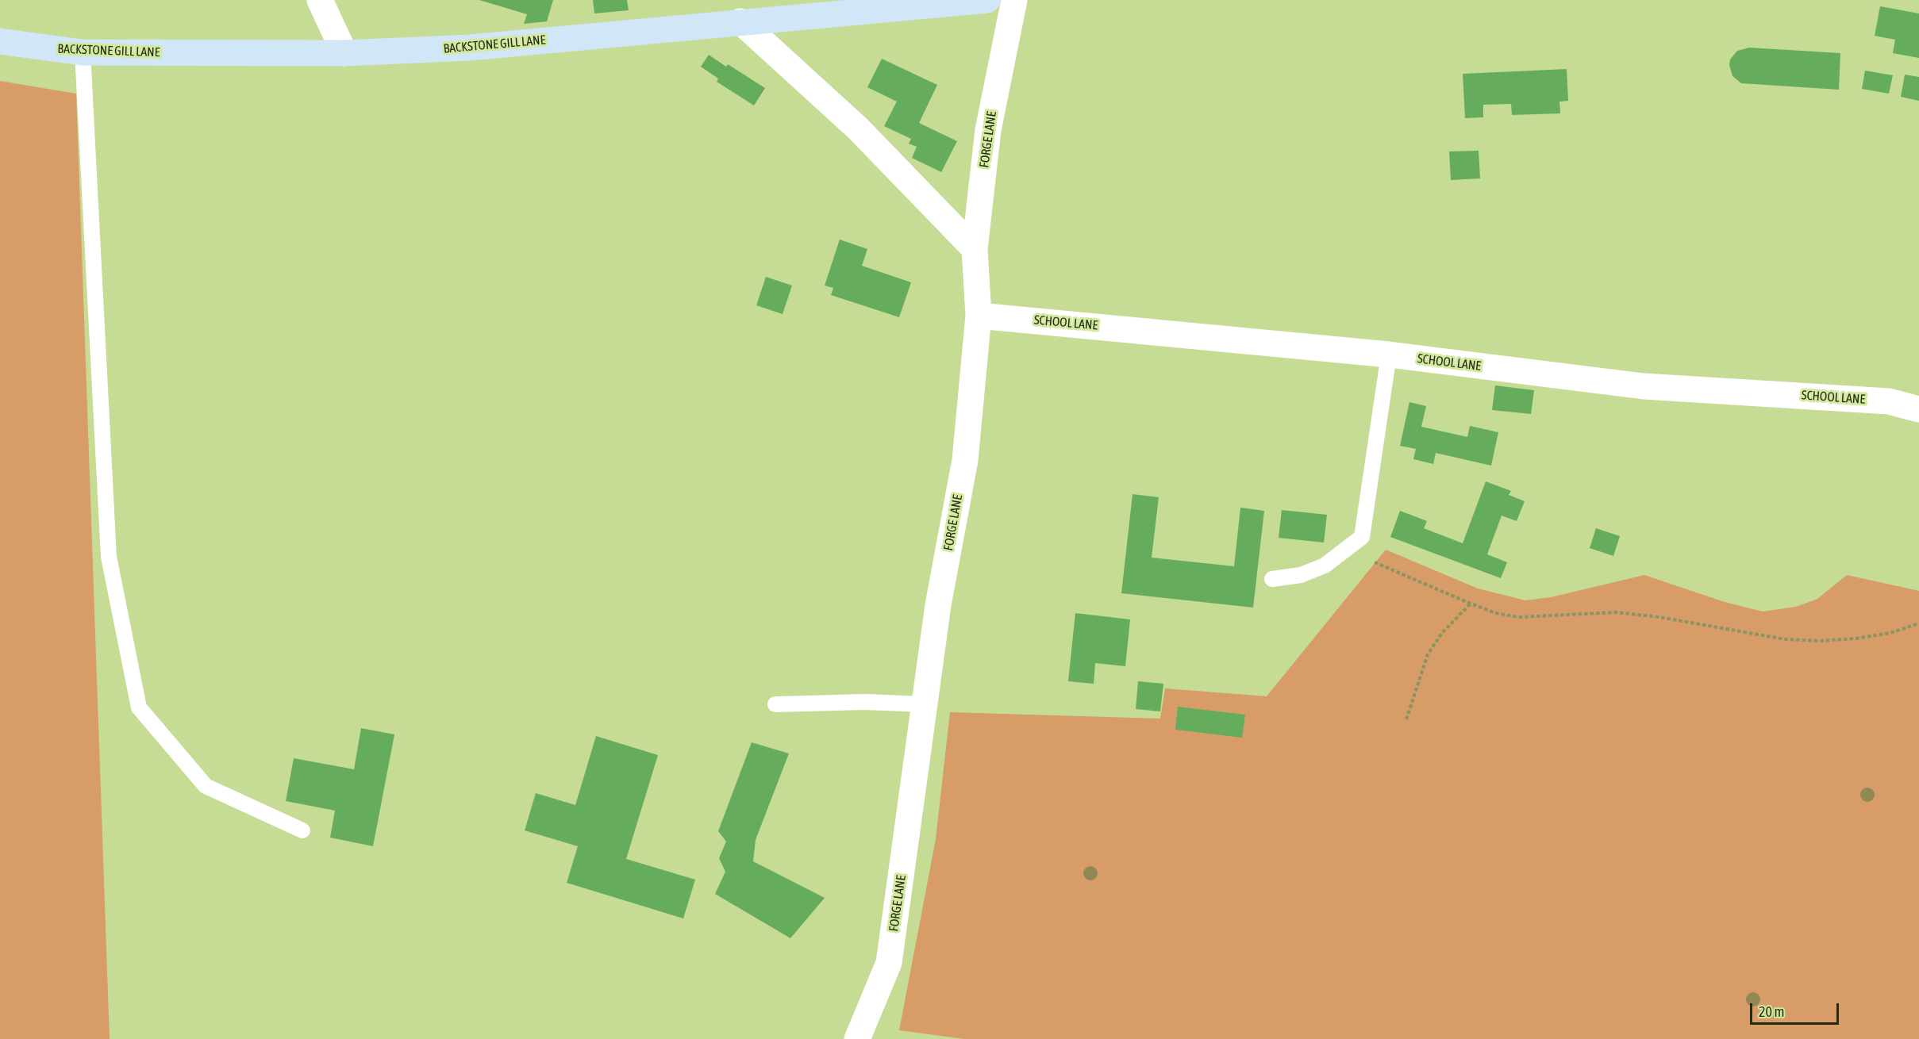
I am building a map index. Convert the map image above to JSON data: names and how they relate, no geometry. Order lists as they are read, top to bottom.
{
  "streets": {
    "street": ["BACKSTONE GILL LANE", "FORGE LANE", "SCHOOL LANE"]
  },
  "crossings": [
    ["FORGE LANE", "SCHOOL LANE"]
  ],
  "scale_bar": "20 m"
}
